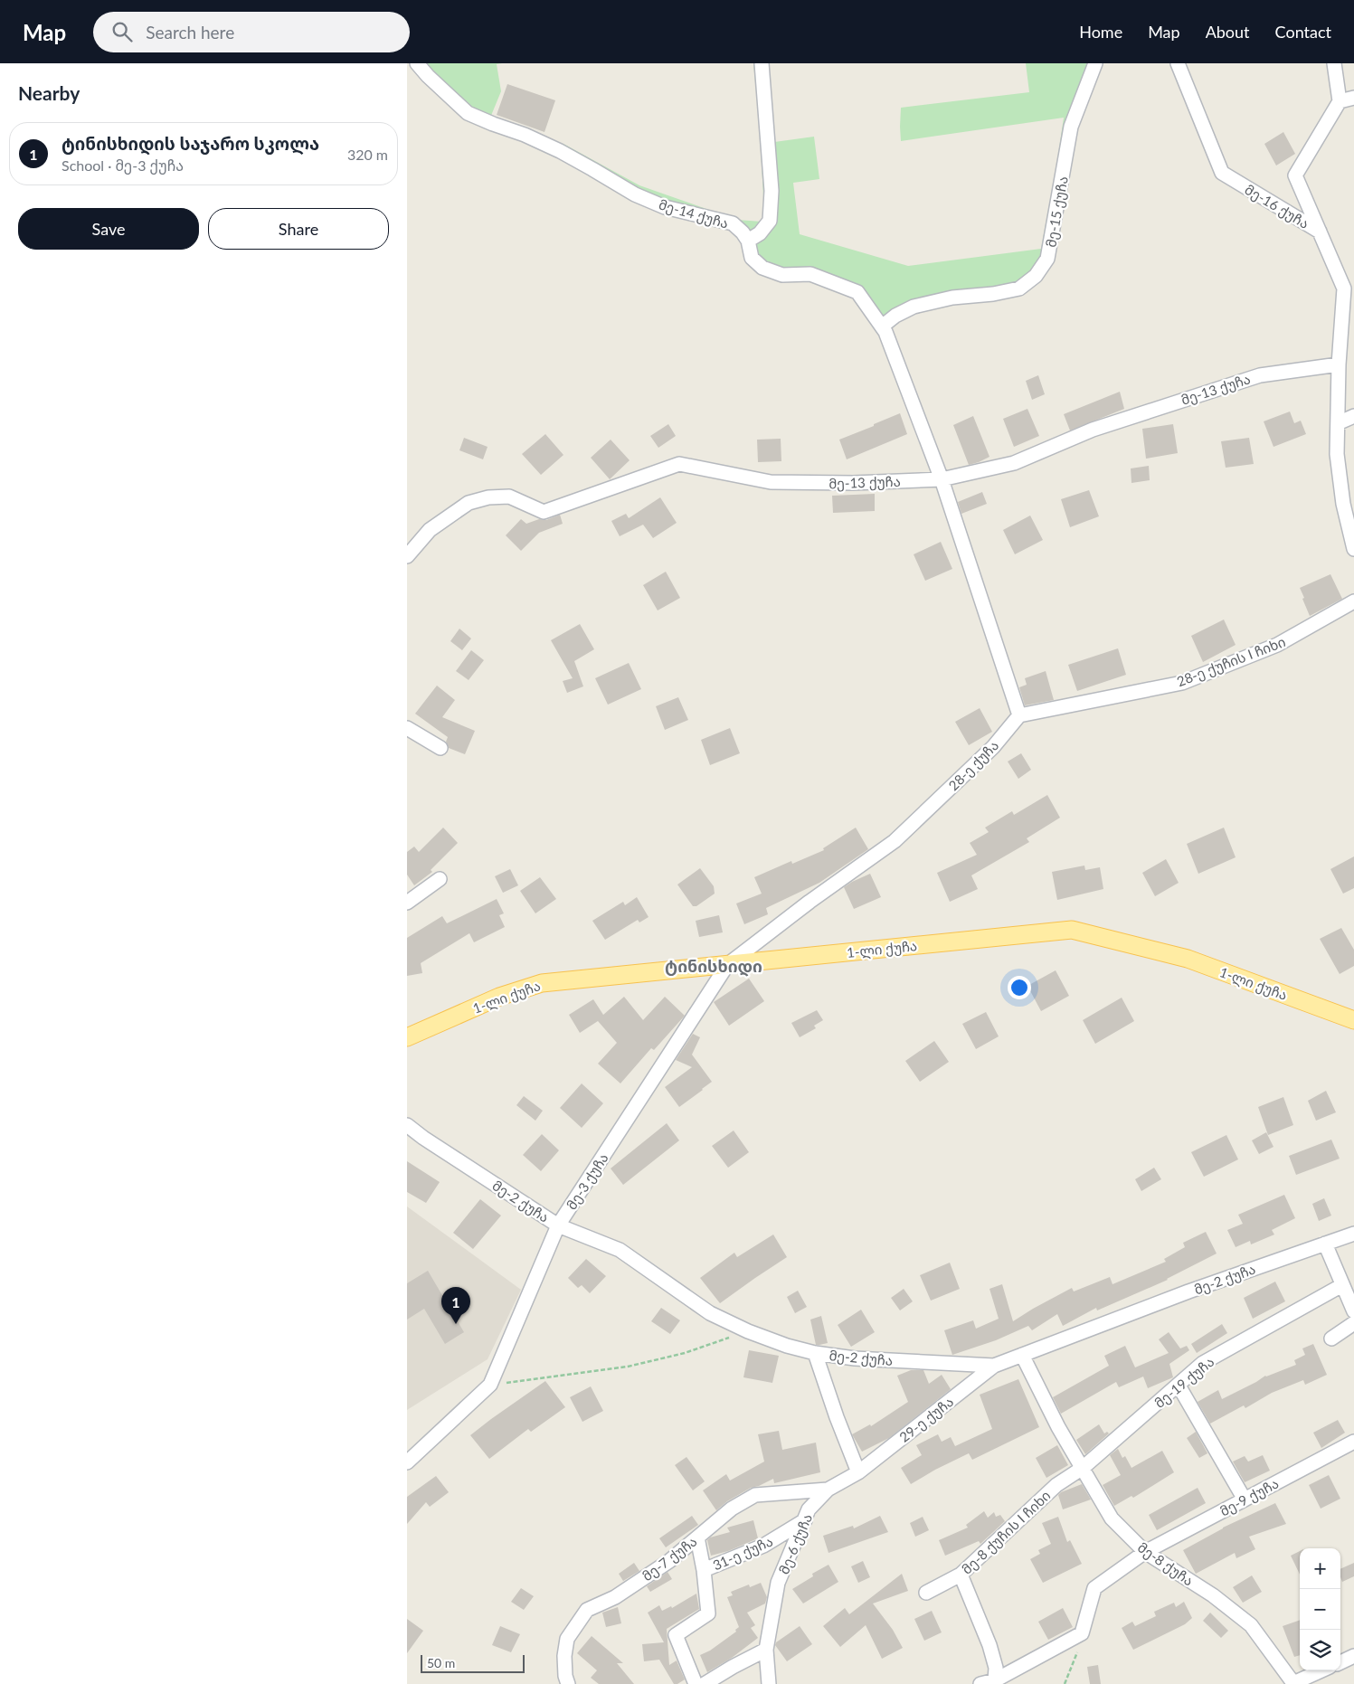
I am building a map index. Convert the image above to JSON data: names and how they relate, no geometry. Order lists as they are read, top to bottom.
{
  "streets": {
    "main road": ["1-ლი ქუჩა"],
    "street": [
      "მე-16 ქუჩა",
      "მე-15 ქუჩა",
      "მე-14 ქუჩა",
      "მე-13 ქუჩა",
      "28-ე ქუჩის I ჩიხი",
      "28-ე ქუჩა",
      "მე-3 ქუჩა",
      "მე-2 ქუჩა",
      "მე-19 ქუჩა",
      "29-ე ქუჩა",
      "მე-9 ქუჩა",
      "მე-8 ქუჩის I ჩიხი",
      "მე-6 ქუჩა",
      "31-ე ქუჩა",
      "მე-7 ქუჩა",
      "მე-8 ქუჩა"
    ]
  },
  "crossings": [
    ["მე-16 ქუჩა", "მე-13 ქუჩა"],
    ["მე-15 ქუჩა", "მე-14 ქუჩა"],
    ["მე-14 ქუჩა", "მე-13 ქუჩა"],
    ["28-ე ქუჩის I ჩიხი", "28-ე ქუჩა"],
    ["28-ე ქუჩა", "1-ლი ქუჩა"],
    ["28-ე ქუჩა", "მე-3 ქუჩა"],
    ["1-ლი ქუჩა", "მე-3 ქუჩა"],
    ["მე-3 ქუჩა", "მე-2 ქუჩა"],
    ["მე-2 ქუჩა", "29-ე ქუჩა"],
    ["მე-2 ქუჩა", "მე-8 ქუჩა"],
    ["მე-19 ქუჩა", "მე-8 ქუჩის I ჩიხი"],
    ["მე-19 ქუჩა", "მე-8 ქუჩა"],
    ["29-ე ქუჩა", "მე-6 ქუჩა"],
    ["მე-9 ქუჩა", "მე-8 ქუჩა"],
    ["მე-8 ქუჩის I ჩიხი", "მე-8 ქუჩა"],
    ["მე-6 ქუჩა", "31-ე ქუჩა"],
    ["მე-6 ქუჩა", "მე-7 ქუჩა"]
  ],
  "districts": ["ტინისხიდი"],
  "scale_bar": "50 m",
  "page": {
    "header": "Map",
    "search": "Search here",
    "nav": [
      "Home",
      "Map",
      "About",
      "Contact"
    ],
    "heading": "Nearby",
    "list": [
      {
        "mark": "1",
        "name": "ტინისხიდის საჯარო სკოლა",
        "note": "School · მე-3 ქუჩა",
        "value": "320 m"
      }
    ],
    "buttons": ["Save", "Share"],
    "pins": "1",
    "map_buttons": ["+", "−"],
    "scale": "50 m"
  }
}
